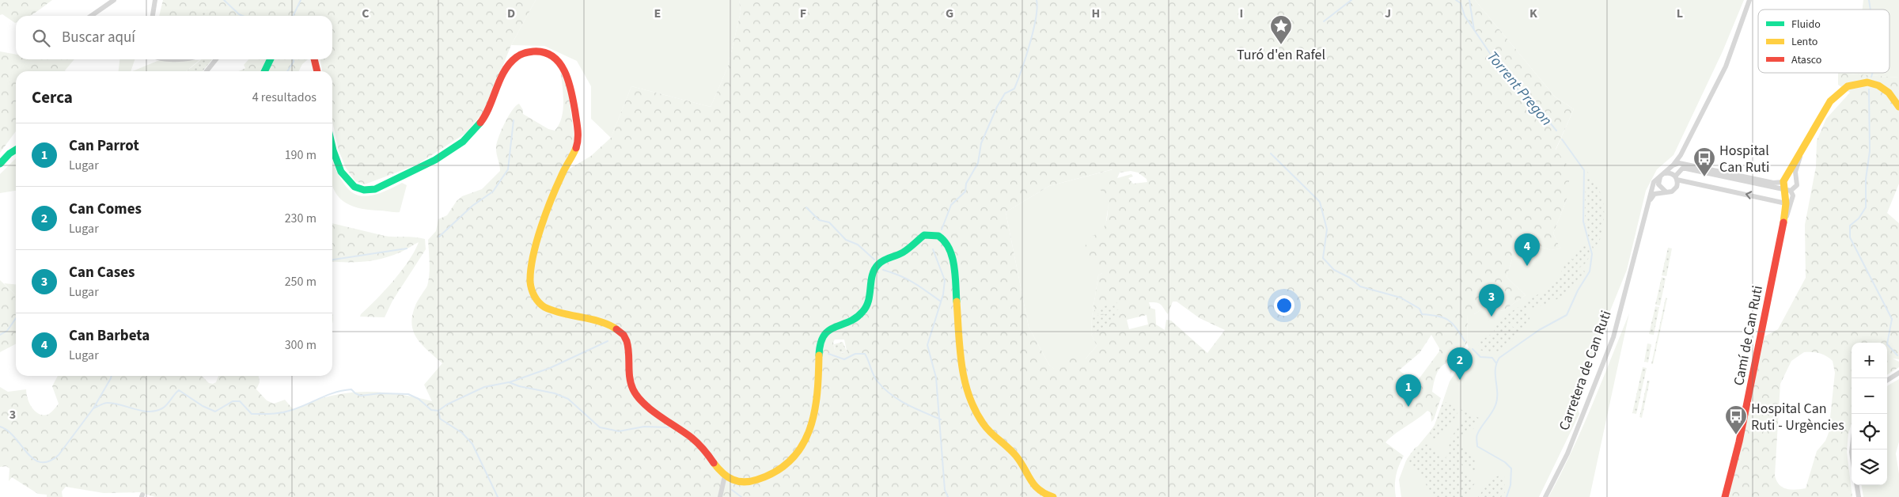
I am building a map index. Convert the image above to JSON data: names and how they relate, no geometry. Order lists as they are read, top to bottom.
{
  "streets": {
    "street": ["Camí de Can Ruti", "Carretera de Can Ruti"]
  },
  "water": ["Torrent Pregon"],
  "places": {
    "place": ["Turó d'en Rafel"],
    "bus stop": ["Hospital Can Ruti", "Hospital Can Ruti - Urgències"]
  },
  "legend": ["Fluido", "Lento", "Atasco"],
  "page": {
    "search": "Buscar aquí",
    "heading": ["Cerca", "4 resultados"],
    "list": [
      {
        "mark": "1",
        "name": "Can Parrot",
        "note": "Lugar",
        "value": "190 m"
      },
      {
        "mark": "2",
        "name": "Can Comes",
        "note": "Lugar",
        "value": "230 m"
      },
      {
        "mark": "3",
        "name": "Can Cases",
        "note": "Lugar",
        "value": "250 m"
      },
      {
        "mark": "4",
        "name": "Can Barbeta",
        "note": "Lugar",
        "value": "300 m"
      }
    ],
    "pins": [
      "4",
      "3",
      "2",
      "1"
    ],
    "map_buttons": ["+", "−"]
  },
  "grid": {
    "columns": [
      "C",
      "D",
      "E",
      "F",
      "G",
      "H",
      "I",
      "J",
      "K",
      "L"
    ],
    "rows": ["3"]
  }
}
